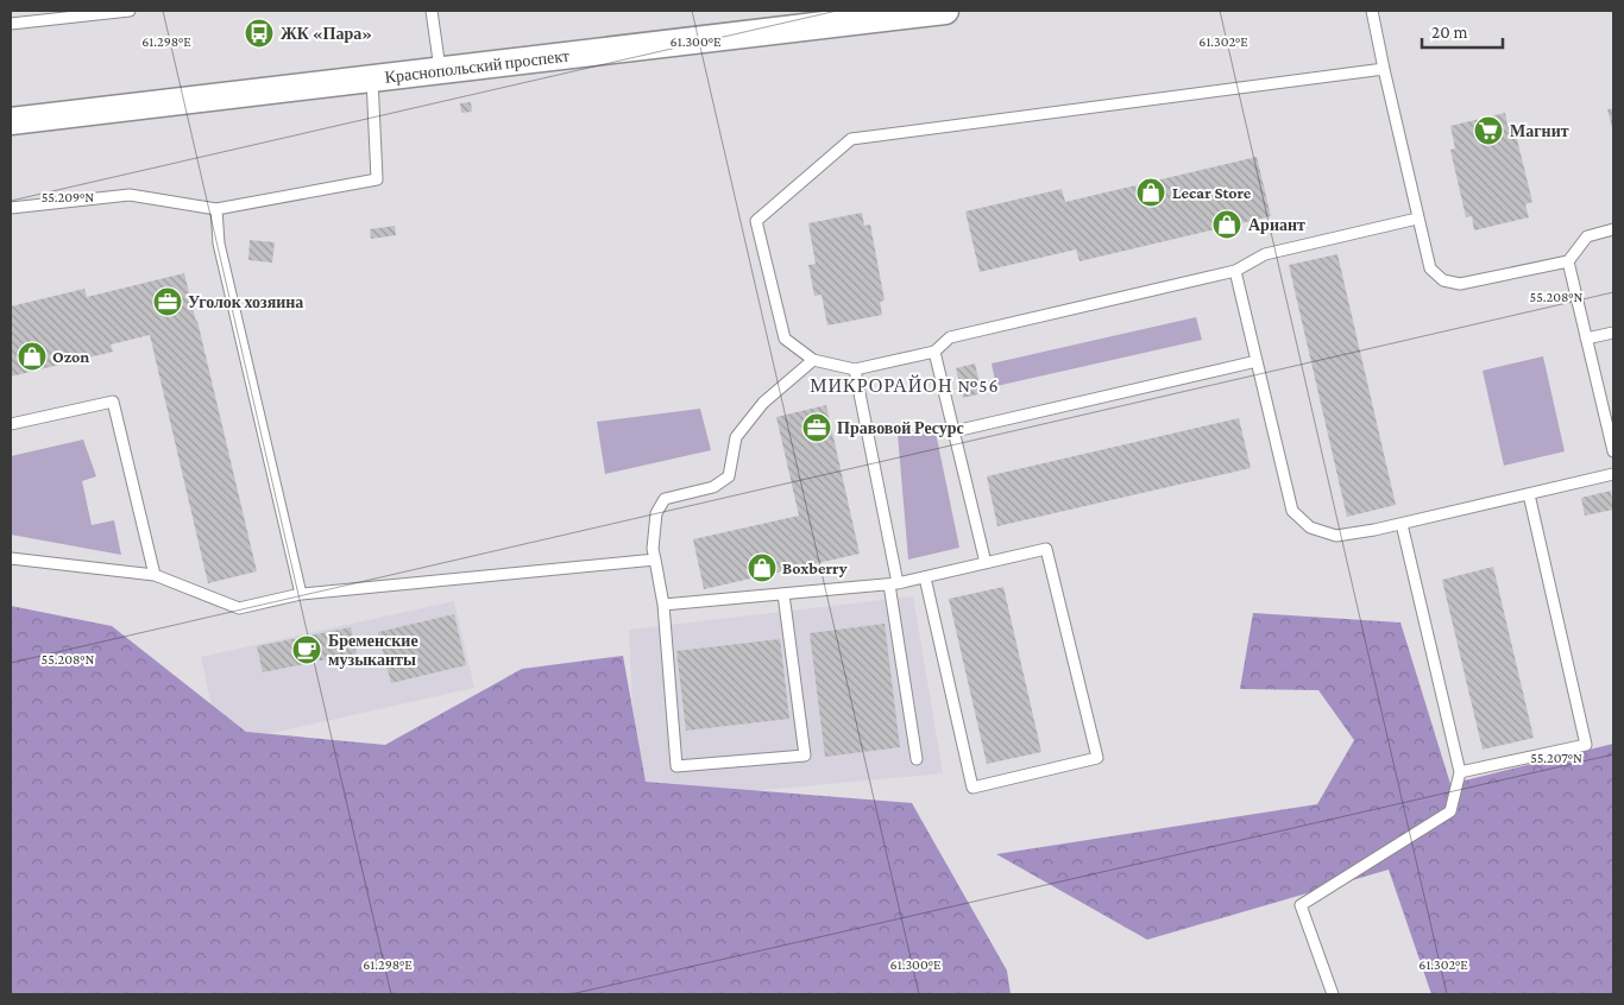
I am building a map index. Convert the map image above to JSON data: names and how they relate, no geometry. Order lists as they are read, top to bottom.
{
  "streets": {
    "street": ["Краснопольский проспект"]
  },
  "districts": ["МИКРОРАЙОН №56"],
  "places": {
    "bus stop": ["ЖК «Пара»"],
    "supermarket": ["Магнит"],
    "shop": [
      "Lecar Store",
      "Ариант",
      "Ozon",
      "Boxberry"
    ],
    "office": ["Уголок хозяина", "Правовой Ресурс"],
    "cafe": ["Бременские музыканты"]
  },
  "scale_bar": "20 m",
  "coordinates": [
    "61.298°E",
    "61.300°E",
    "61.302°E",
    "55.209°N",
    "55.208°N",
    "55.207°N"
  ]
}
